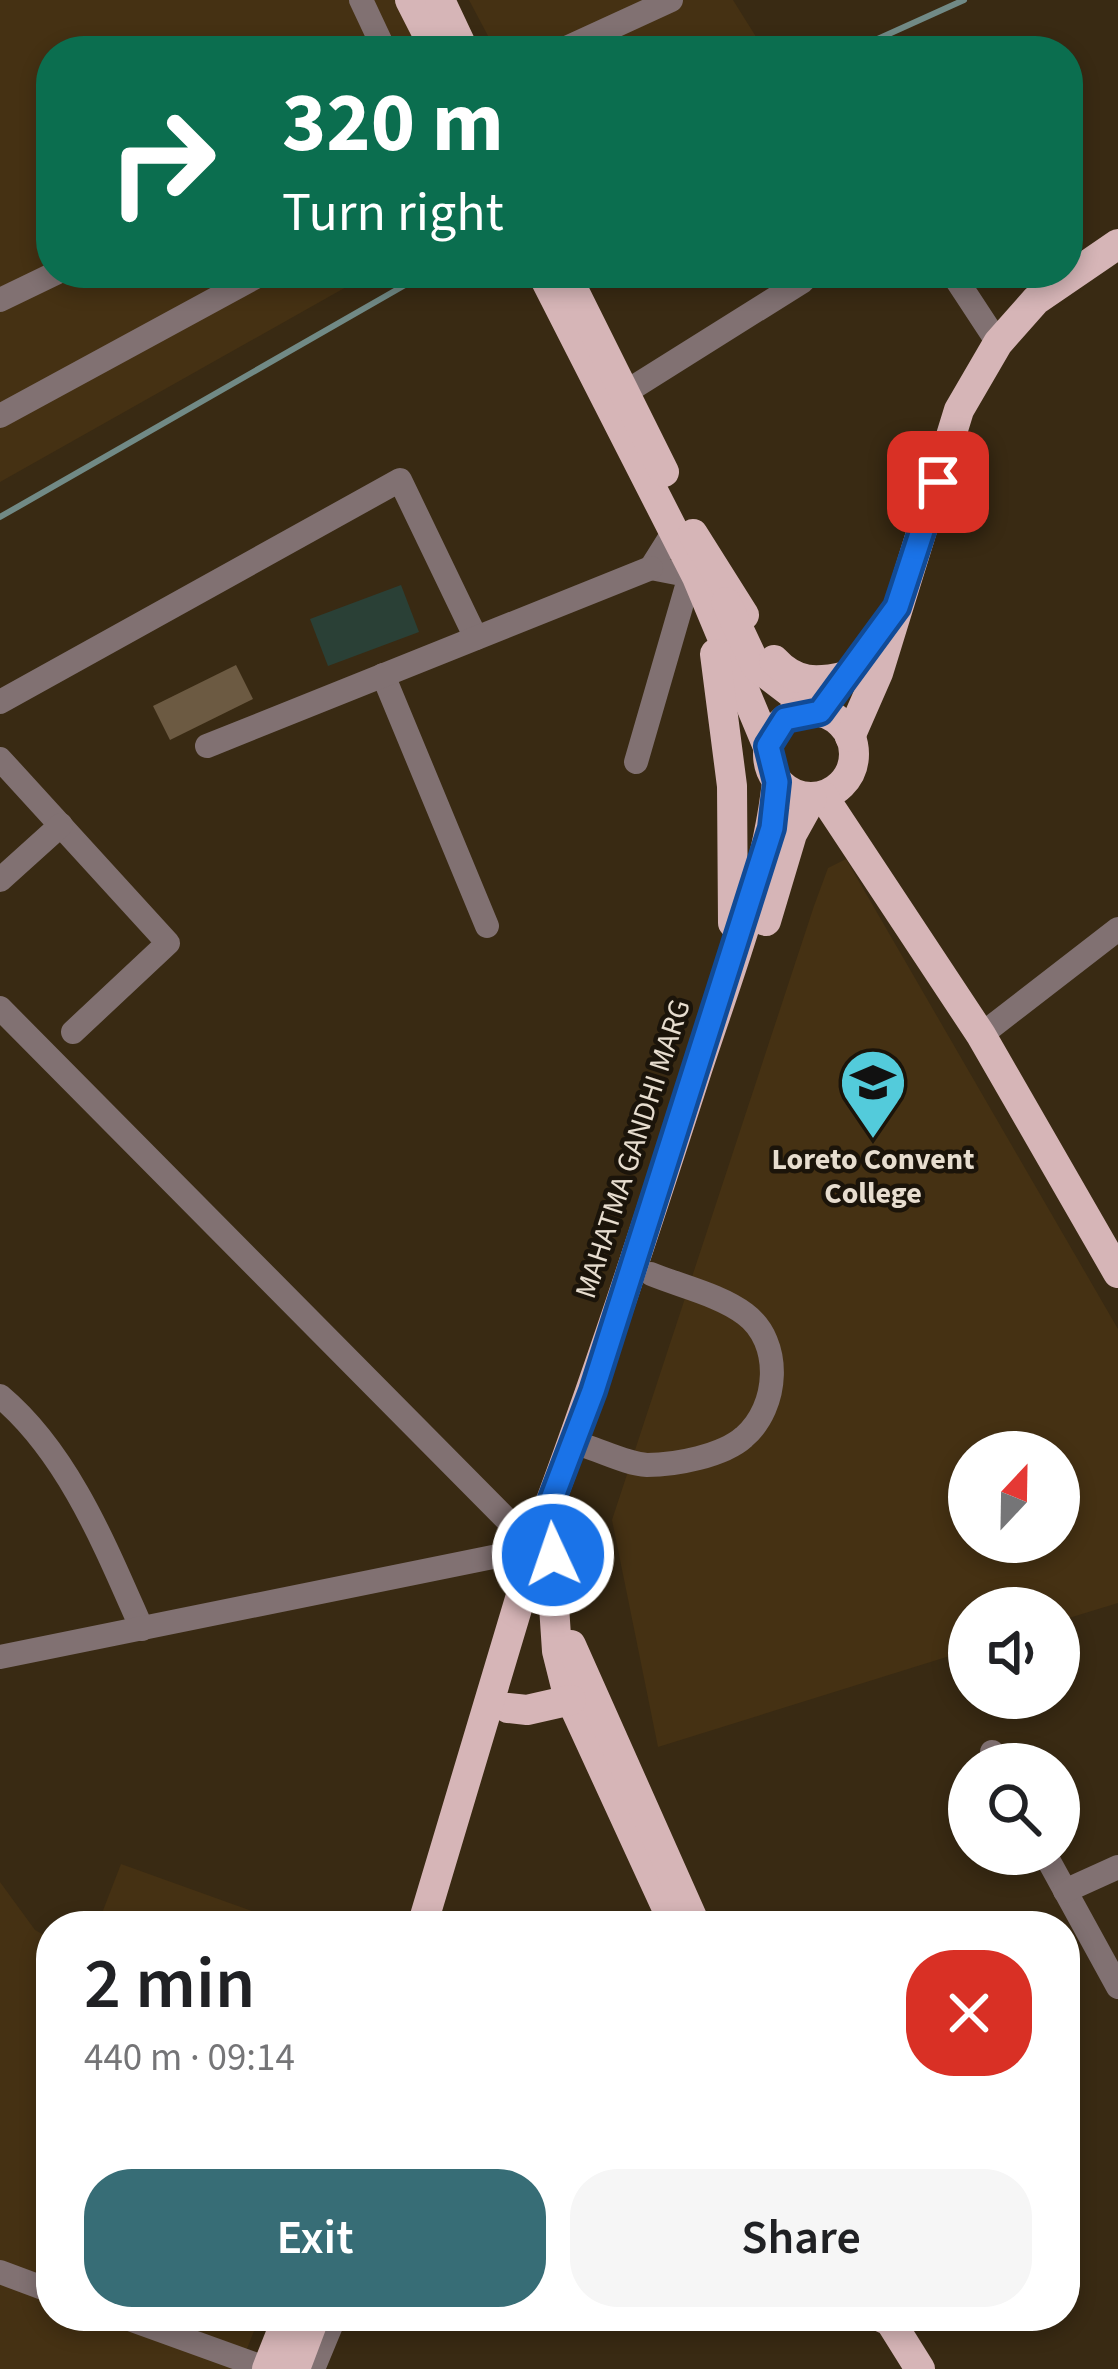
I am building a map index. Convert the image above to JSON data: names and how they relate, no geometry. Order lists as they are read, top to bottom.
{
  "streets": {
    "main road": ["MAHATMA GANDHI MARG"]
  },
  "places": {
    "school or university": ["Loreto Convent College"]
  },
  "north": "top",
  "page": {
    "turn": ["320 m", "Turn right"],
    "heading": ["2 min", "440 m · 09:14"],
    "buttons": ["Exit", "Share"]
  }
}
